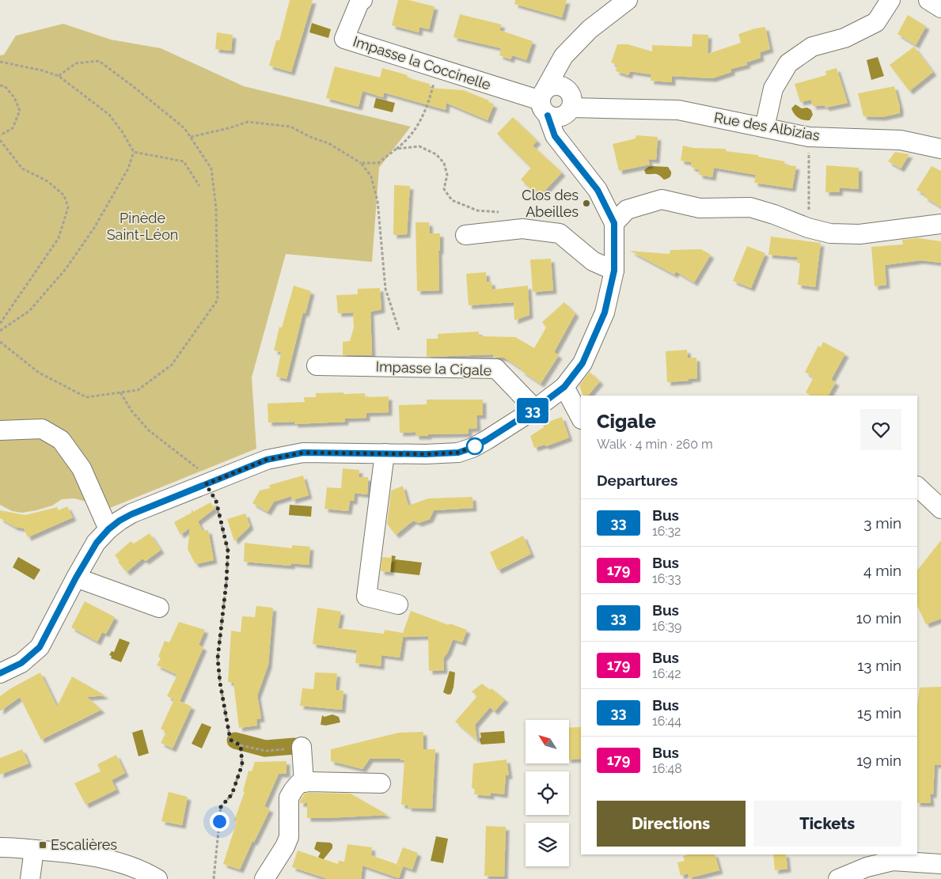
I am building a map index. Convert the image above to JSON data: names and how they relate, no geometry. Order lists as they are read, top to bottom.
{
  "streets": {
    "street": ["Impasse la Coccinelle", "Rue des Albizias", "Impasse la Cigale"]
  },
  "crossings": [
    ["Impasse la Coccinelle", "Rue des Albizias"]
  ],
  "parks": ["Pinède Saint-Léon"],
  "places": {
    "other": ["Clos des Abeilles"],
    "transit": ["Escalières"]
  },
  "lines": ["bus line 33"],
  "north": "top left",
  "page": {
    "on_map": "33",
    "heading": [
      ["Cigale", "Walk · 4 min · 260 m"],
      "Departures"
    ],
    "list": [
      {
        "mark": "33",
        "name": "Bus",
        "note": "16:32",
        "value": "3 min"
      },
      {
        "mark": "179",
        "name": "Bus",
        "note": "16:33",
        "value": "4 min"
      },
      {
        "mark": "33",
        "name": "Bus",
        "note": "16:39",
        "value": "10 min"
      },
      {
        "mark": "179",
        "name": "Bus",
        "note": "16:42",
        "value": "13 min"
      },
      {
        "mark": "33",
        "name": "Bus",
        "note": "16:44",
        "value": "15 min"
      },
      {
        "mark": "179",
        "name": "Bus",
        "note": "16:48",
        "value": "19 min"
      }
    ],
    "buttons": ["Directions", "Tickets"]
  }
}
